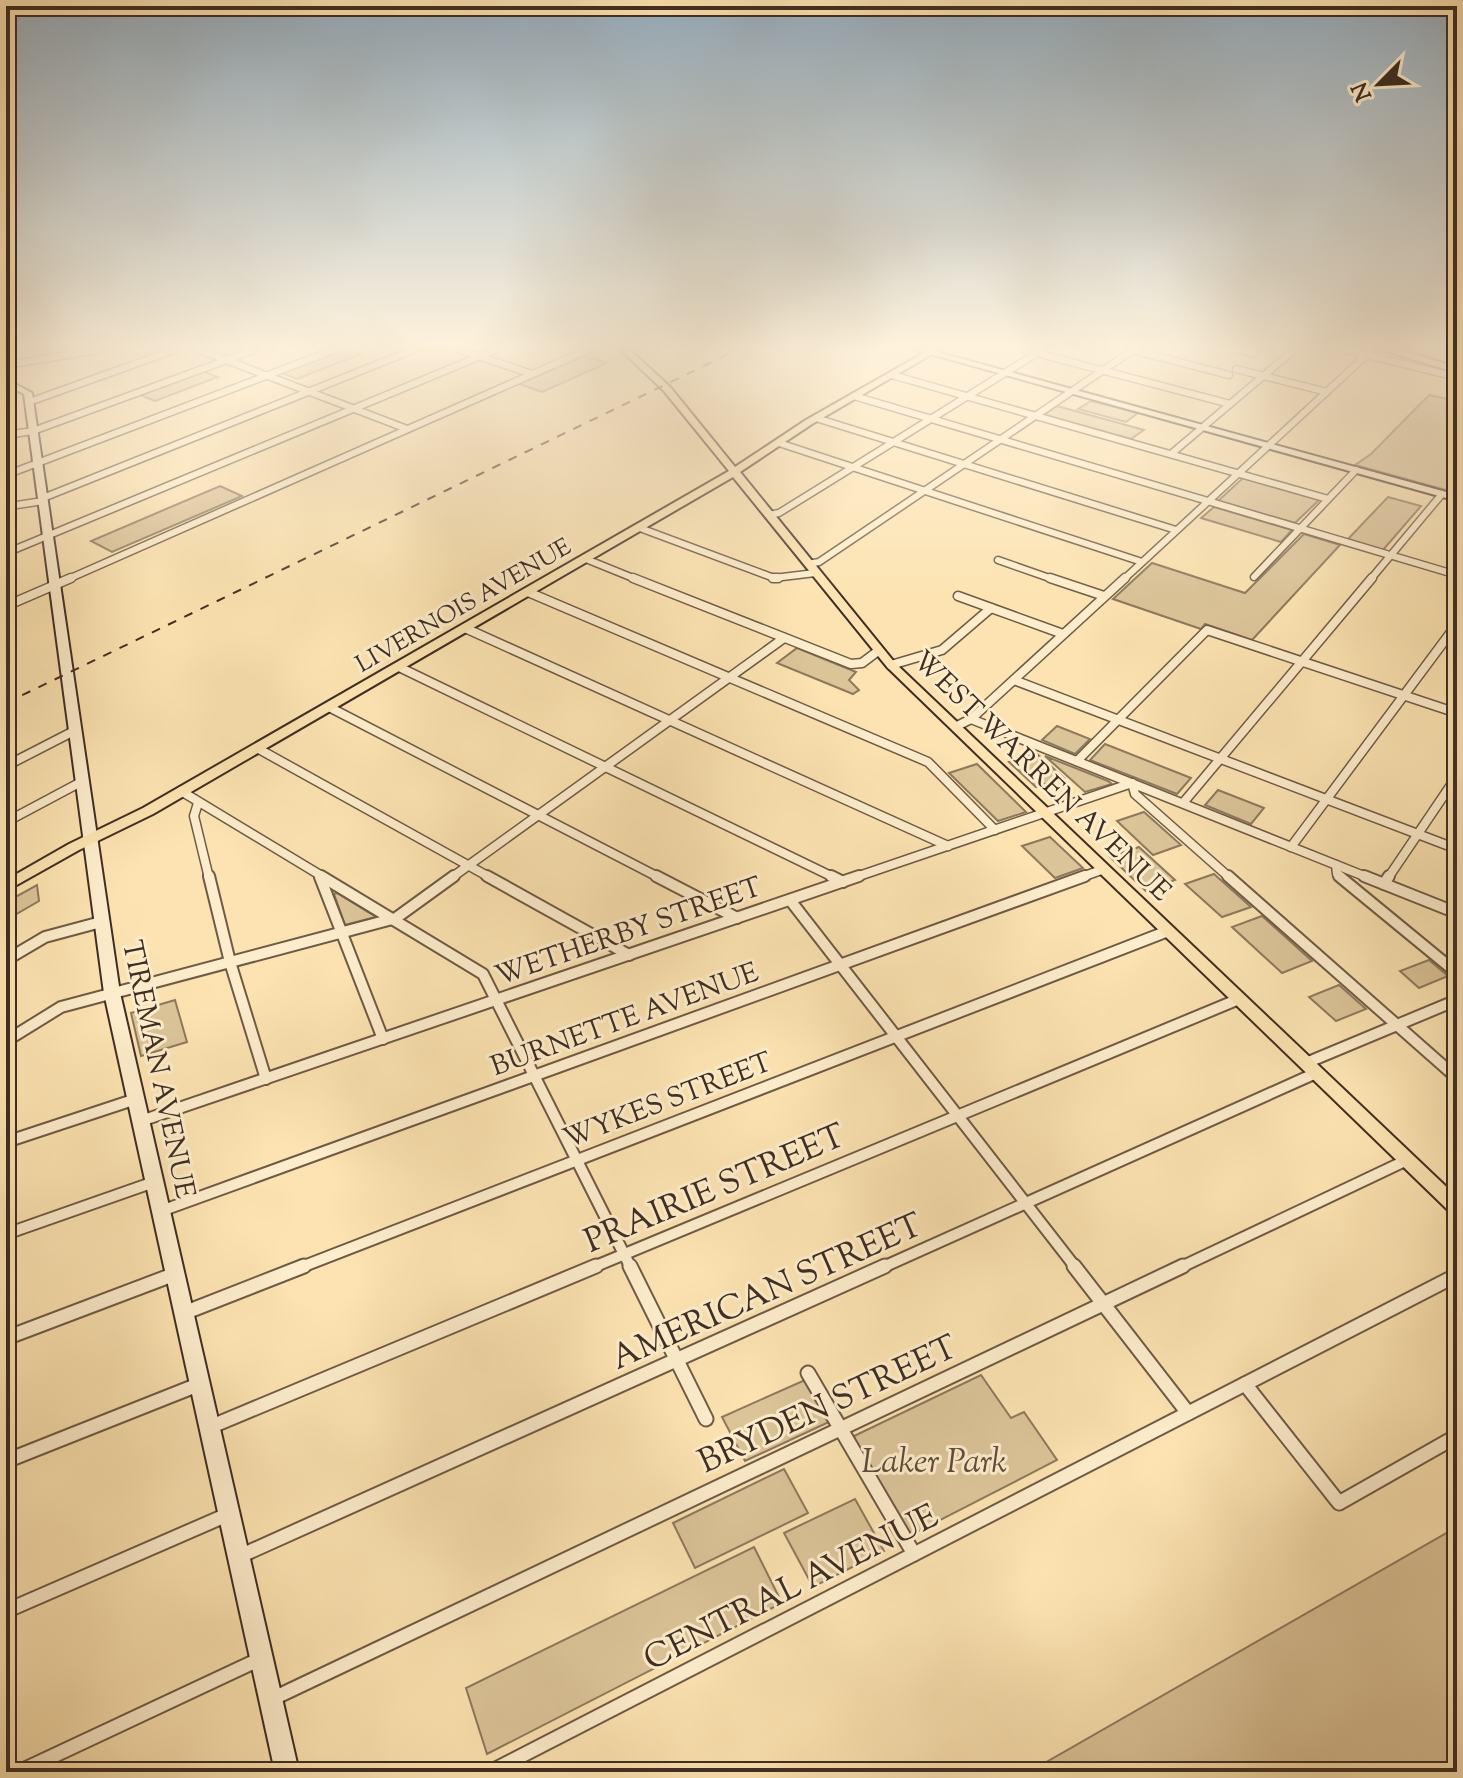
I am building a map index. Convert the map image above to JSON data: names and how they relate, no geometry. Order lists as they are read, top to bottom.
{
  "streets": {
    "main road": ["LIVERNOIS AVENUE", "WEST WARREN AVENUE"],
    "street": [
      "WETHERBY STREET",
      "BURNETTE AVENUE",
      "TIREMAN AVENUE",
      "WYKES STREET",
      "PRAIRIE STREET",
      "AMERICAN STREET",
      "BRYDEN STREET",
      "CENTRAL AVENUE"
    ]
  },
  "crossings": [
    ["LIVERNOIS AVENUE", "WEST WARREN AVENUE"],
    ["LIVERNOIS AVENUE", "TIREMAN AVENUE"],
    ["WEST WARREN AVENUE", "WETHERBY STREET"],
    ["WEST WARREN AVENUE", "BURNETTE AVENUE"],
    ["WEST WARREN AVENUE", "WYKES STREET"],
    ["WEST WARREN AVENUE", "PRAIRIE STREET"],
    ["WEST WARREN AVENUE", "AMERICAN STREET"],
    ["WEST WARREN AVENUE", "BRYDEN STREET"],
    ["WETHERBY STREET", "TIREMAN AVENUE"],
    ["BURNETTE AVENUE", "TIREMAN AVENUE"],
    ["TIREMAN AVENUE", "WYKES STREET"],
    ["TIREMAN AVENUE", "PRAIRIE STREET"],
    ["TIREMAN AVENUE", "AMERICAN STREET"],
    ["TIREMAN AVENUE", "BRYDEN STREET"]
  ],
  "parks": ["Laker Park"],
  "north": "bottom left"
}
